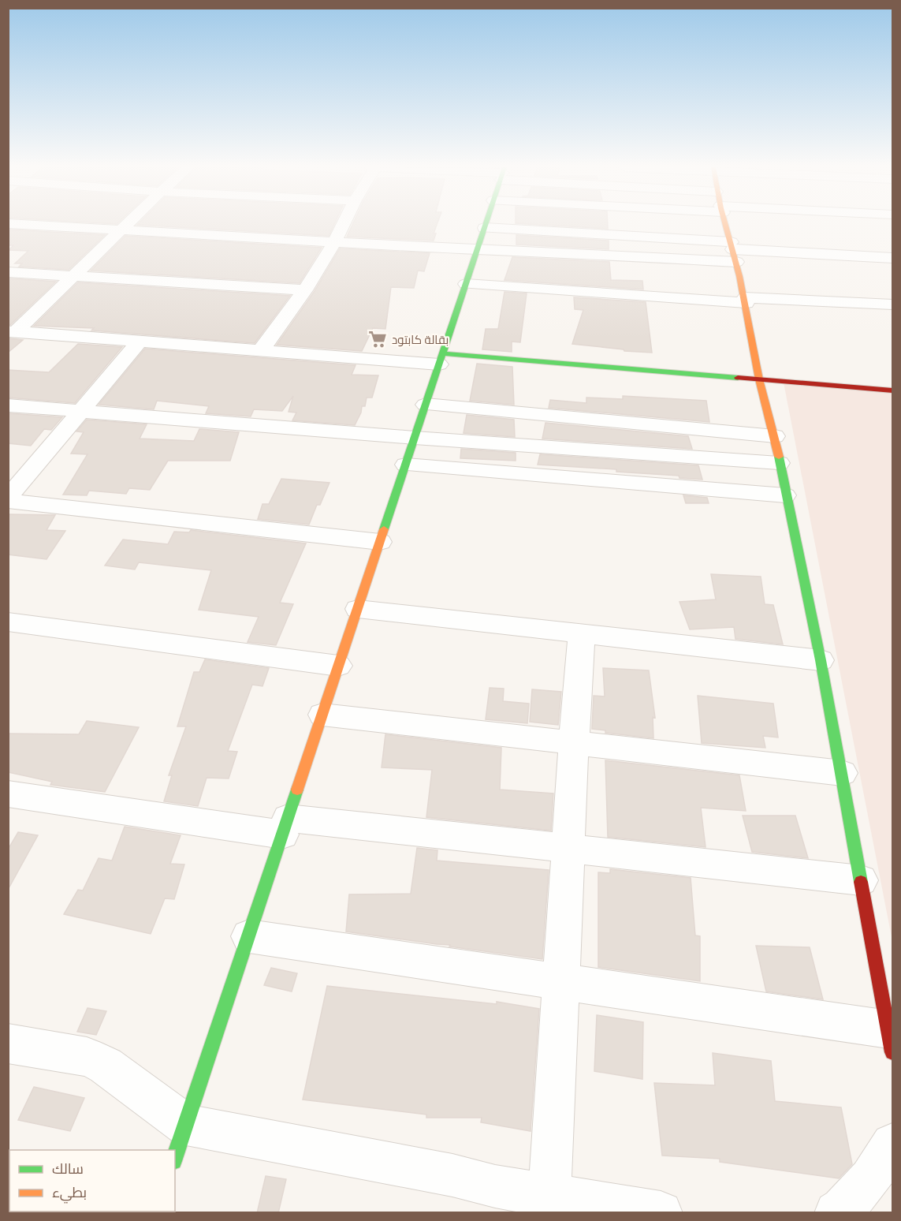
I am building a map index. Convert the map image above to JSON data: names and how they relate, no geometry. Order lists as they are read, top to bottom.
{
  "places": {
    "supermarket": ["بقالة كابتود"]
  },
  "legend": ["سالك", "بطيء"]
}
